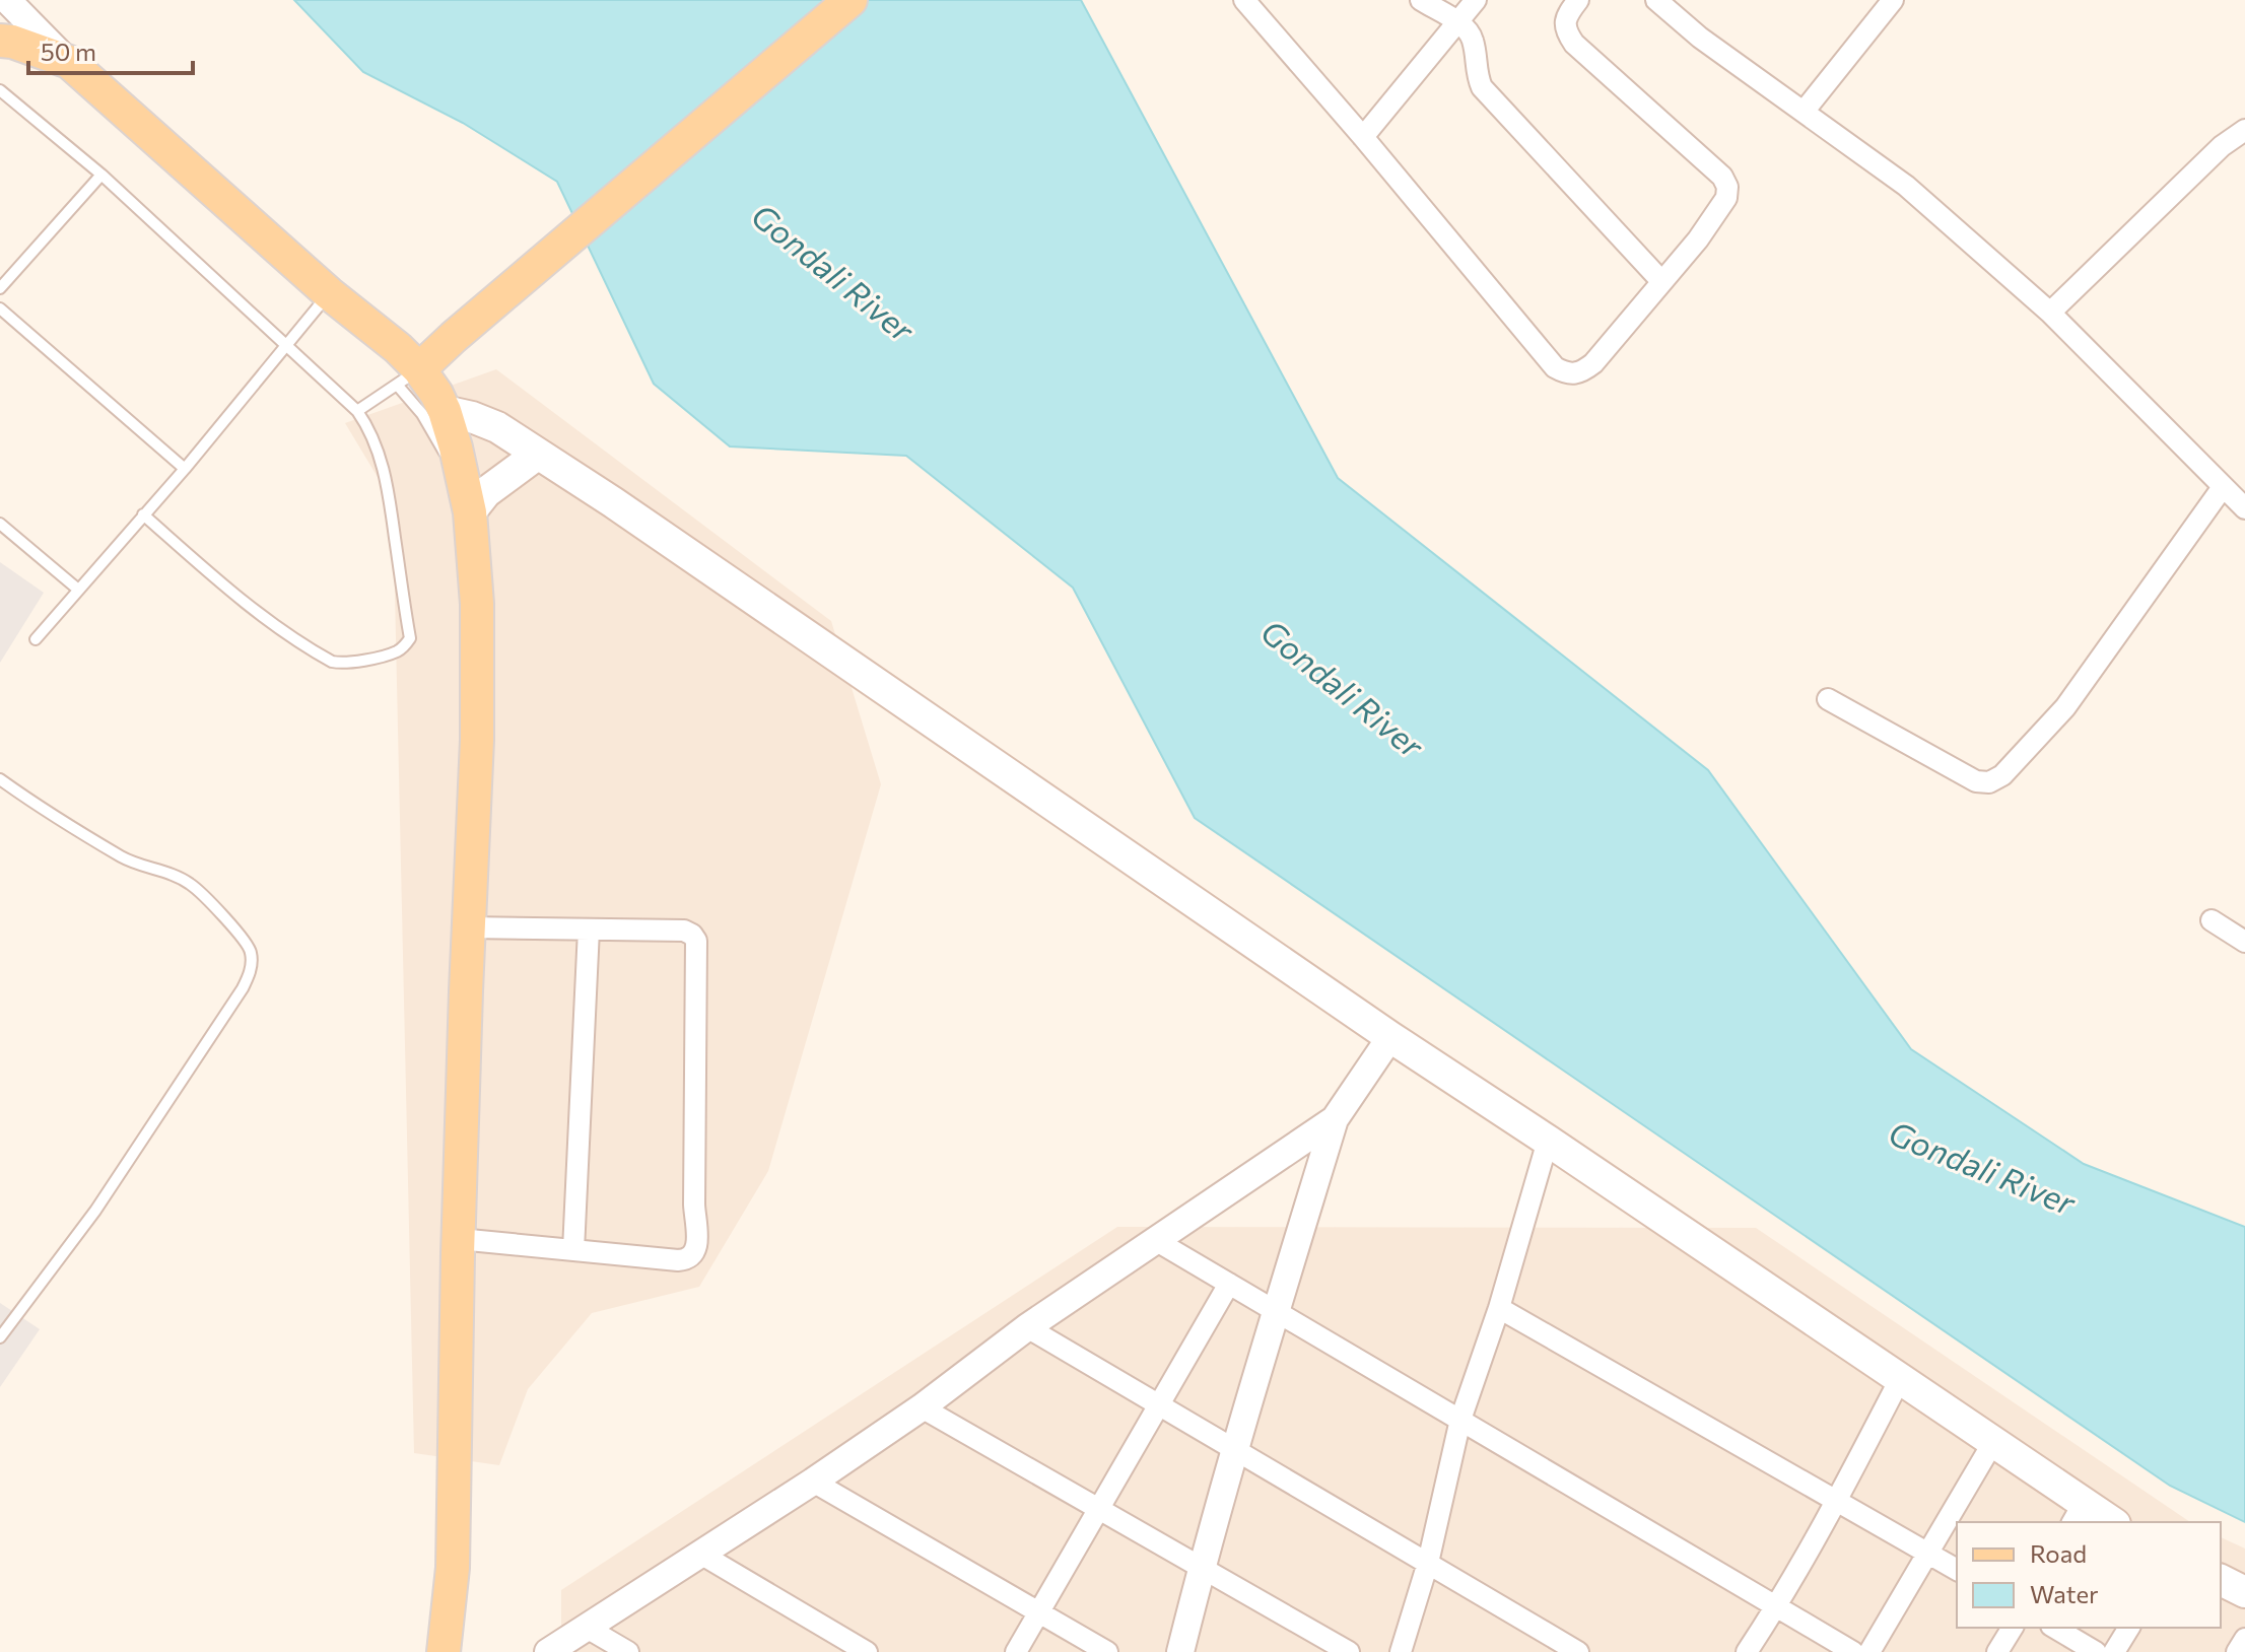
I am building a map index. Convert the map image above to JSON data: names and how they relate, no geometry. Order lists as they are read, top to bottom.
{
  "water": ["Gondali River"],
  "legend": ["Road", "Water"],
  "scale_bar": "50 m"
}
